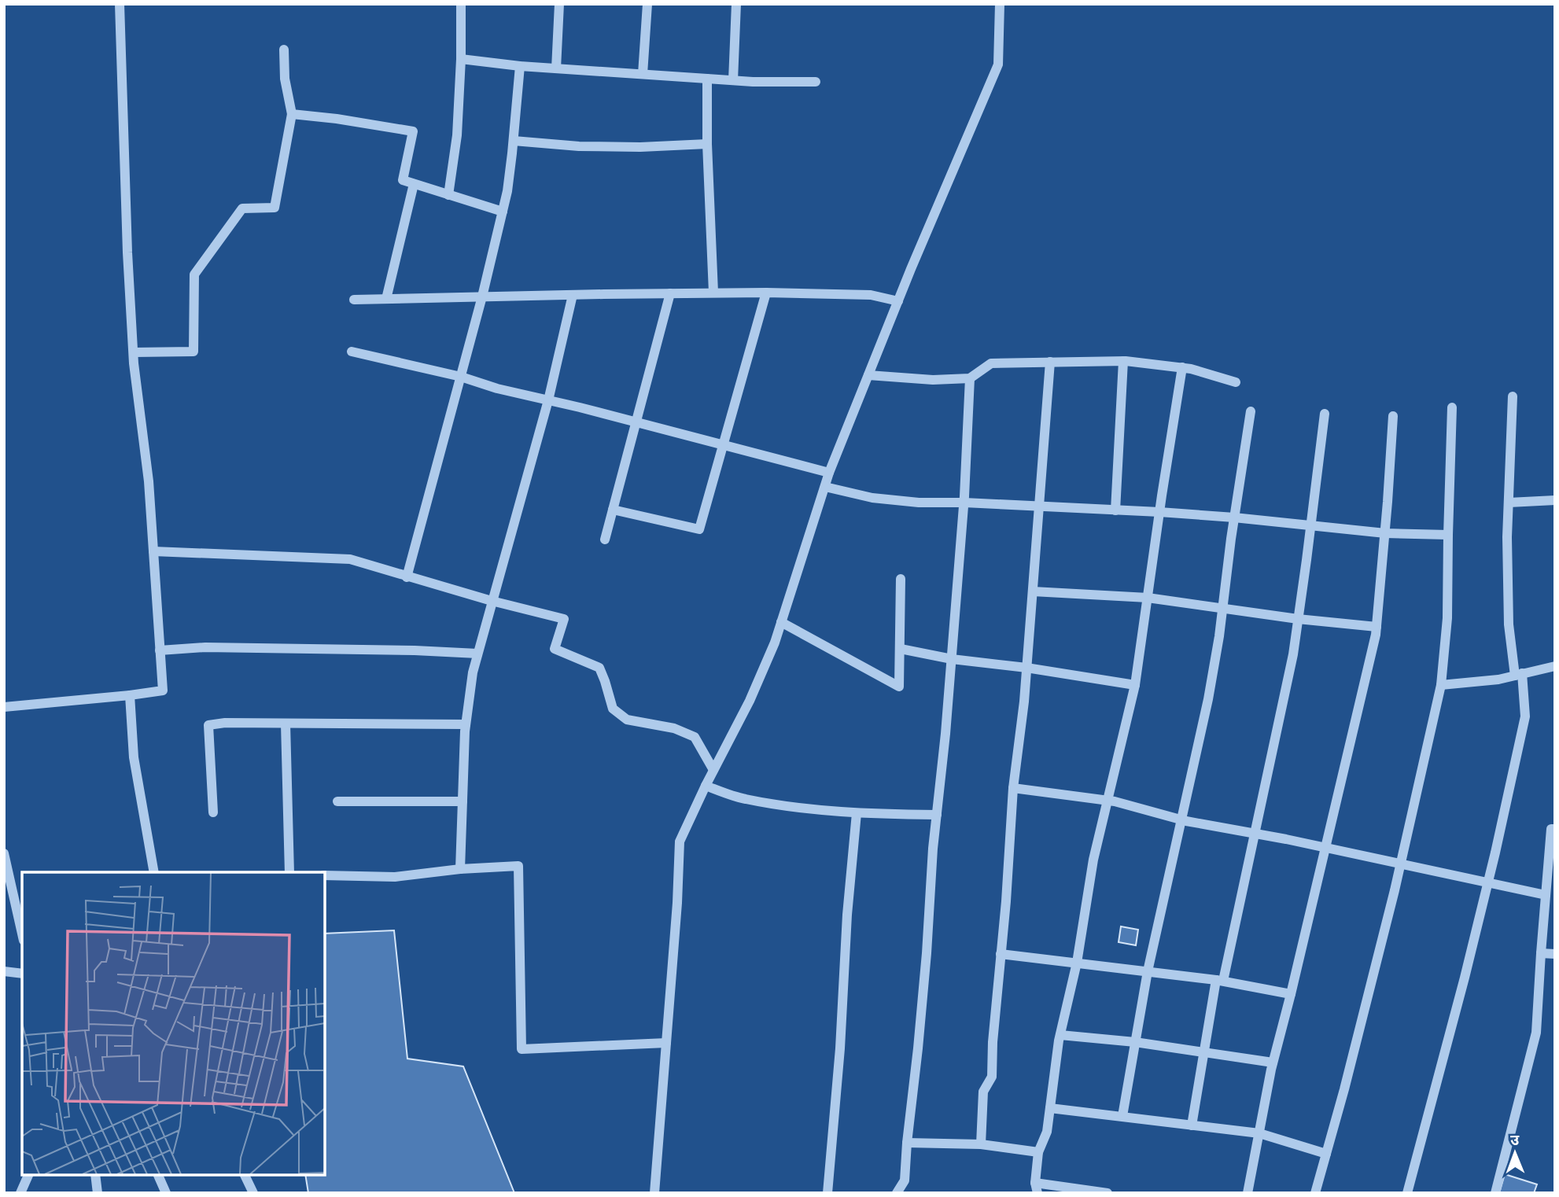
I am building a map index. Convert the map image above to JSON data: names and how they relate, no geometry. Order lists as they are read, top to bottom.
{
  "north": "top"
}
